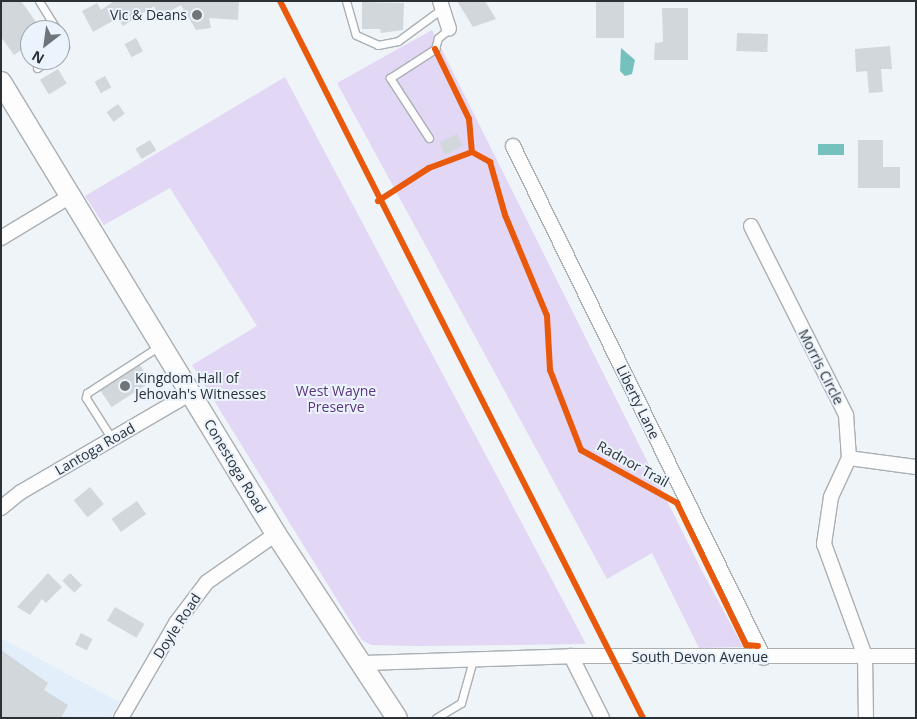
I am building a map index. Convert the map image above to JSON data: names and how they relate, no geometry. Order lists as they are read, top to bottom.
{
  "streets": {
    "main road": ["Conestoga Road"],
    "street": [
      "Morris Circle",
      "Liberty Lane",
      "Lantoga Road",
      "Doyle Road",
      "South Devon Avenue"
    ],
    "cycle path": ["Radnor Trail"]
  },
  "crossings": [
    ["Morris Circle", "South Devon Avenue"],
    ["Liberty Lane", "South Devon Avenue"],
    ["Lantoga Road", "Conestoga Road"],
    ["Conestoga Road", "Doyle Road"],
    ["Conestoga Road", "South Devon Avenue"]
  ],
  "parks": ["West Wayne Preserve"],
  "places": ["Vic & Deans", "Kingdom Hall of Jehovah's Witnesses"],
  "north": "bottom left"
}
